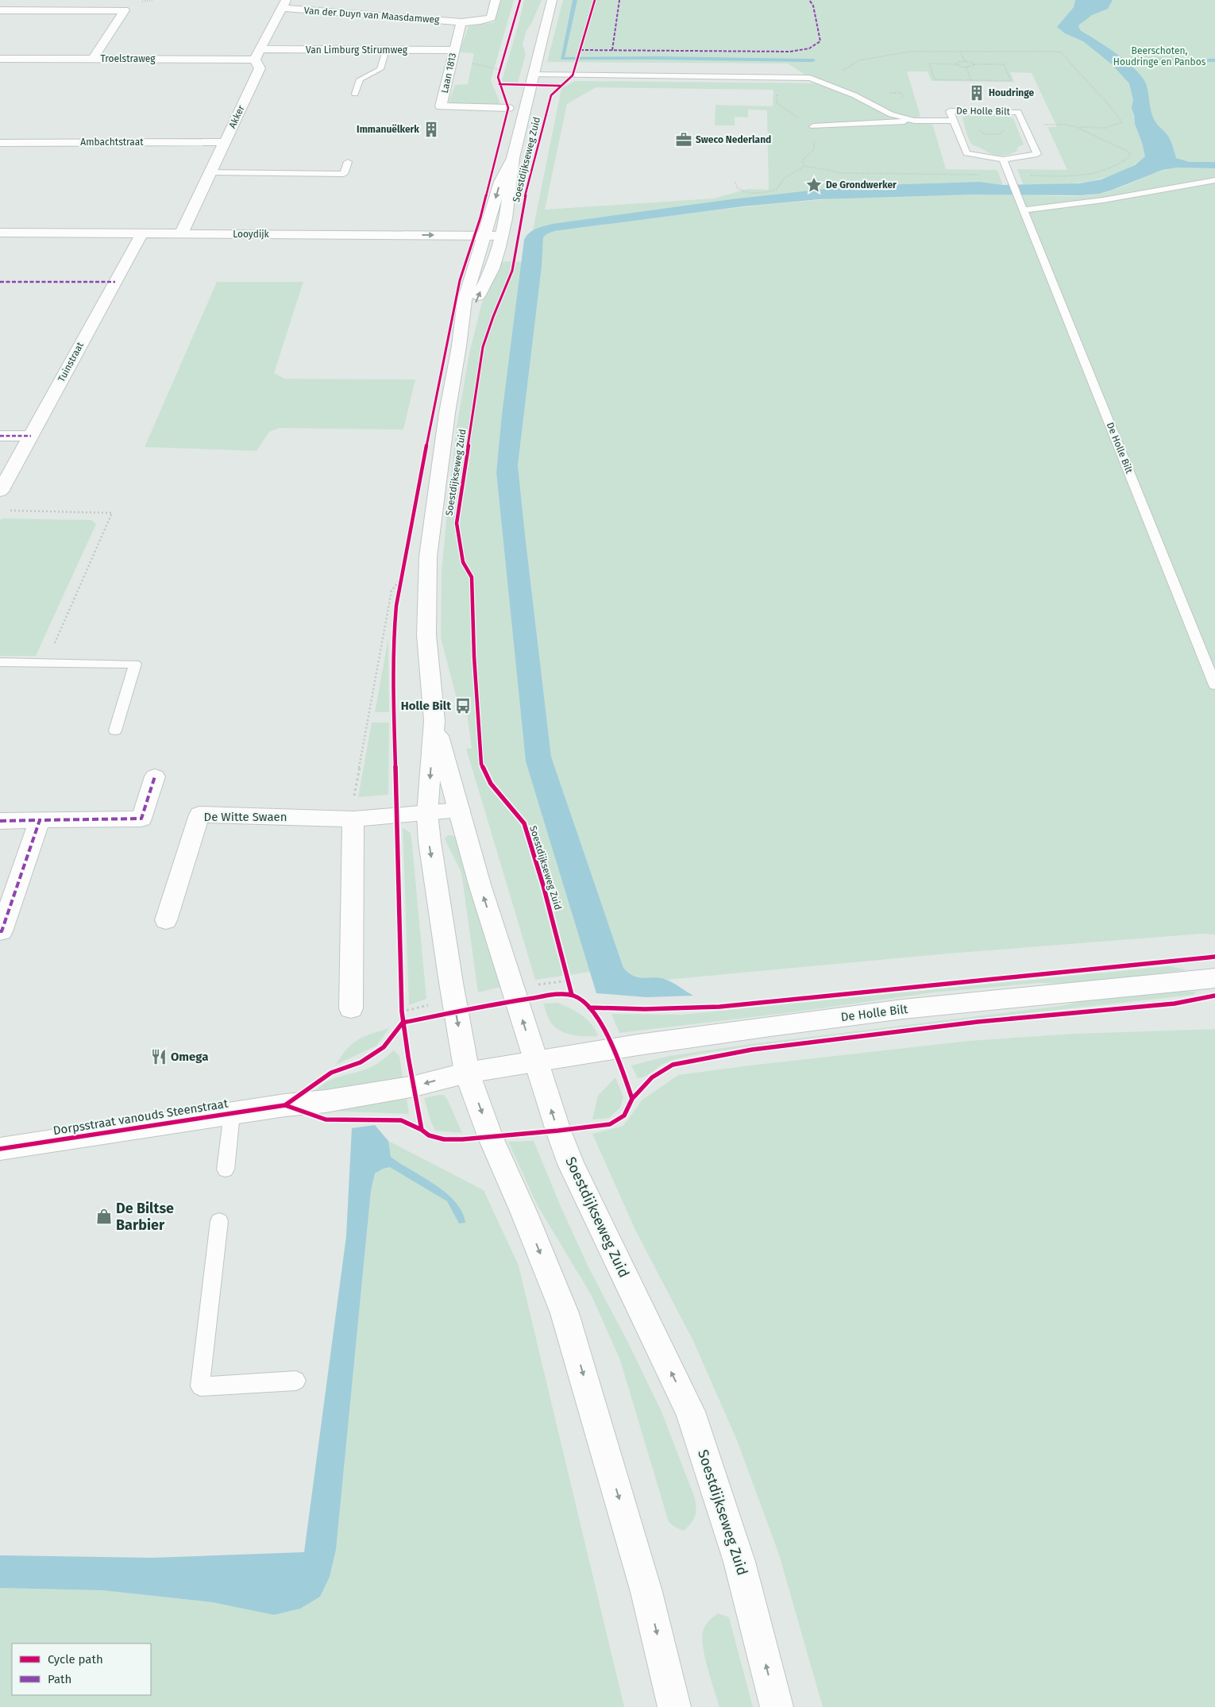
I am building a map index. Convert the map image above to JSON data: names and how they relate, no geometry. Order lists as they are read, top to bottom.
{
  "streets": {
    "street": [
      "Van der Duyn van Maasdamweg",
      "Van Limburg Stirumweg",
      "Troelstraweg",
      "Laan 1813",
      "De Holle Bilt",
      "Akker",
      "Ambachtstraat",
      "Soestdijkseweg Zuid",
      "Looydijk",
      "Tuinstraat",
      "De Witte Swaen",
      "Dorpsstraat vanouds Steenstraat"
    ]
  },
  "crossings": [
    ["Van der Duyn van Maasdamweg", "Laan 1813"],
    ["Van der Duyn van Maasdamweg", "Akker"],
    ["Van Limburg Stirumweg", "Laan 1813"],
    ["Van Limburg Stirumweg", "Akker"],
    ["Troelstraweg", "Akker"],
    ["De Holle Bilt", "Soestdijkseweg Zuid"],
    ["De Holle Bilt", "Dorpsstraat vanouds Steenstraat"],
    ["Akker", "Ambachtstraat"],
    ["Akker", "Looydijk"],
    ["Soestdijkseweg Zuid", "Looydijk"],
    ["Soestdijkseweg Zuid", "De Witte Swaen"],
    ["Soestdijkseweg Zuid", "Dorpsstraat vanouds Steenstraat"],
    ["Looydijk", "Tuinstraat"]
  ],
  "one_way": ["Looydijk", "Dorpsstraat vanouds Steenstraat"],
  "parks": ["Beerschoten, Houdringe en Panbos"],
  "places": {
    "building": ["Houdringe", "Immanuëlkerk"],
    "office": ["Sweco Nederland"],
    "place": ["De Grondwerker"],
    "bus stop": ["Holle Bilt"],
    "restaurant": ["Omega"],
    "shop": ["De Biltse Barbier"]
  },
  "legend": ["Cycle path", "Path"]
}
